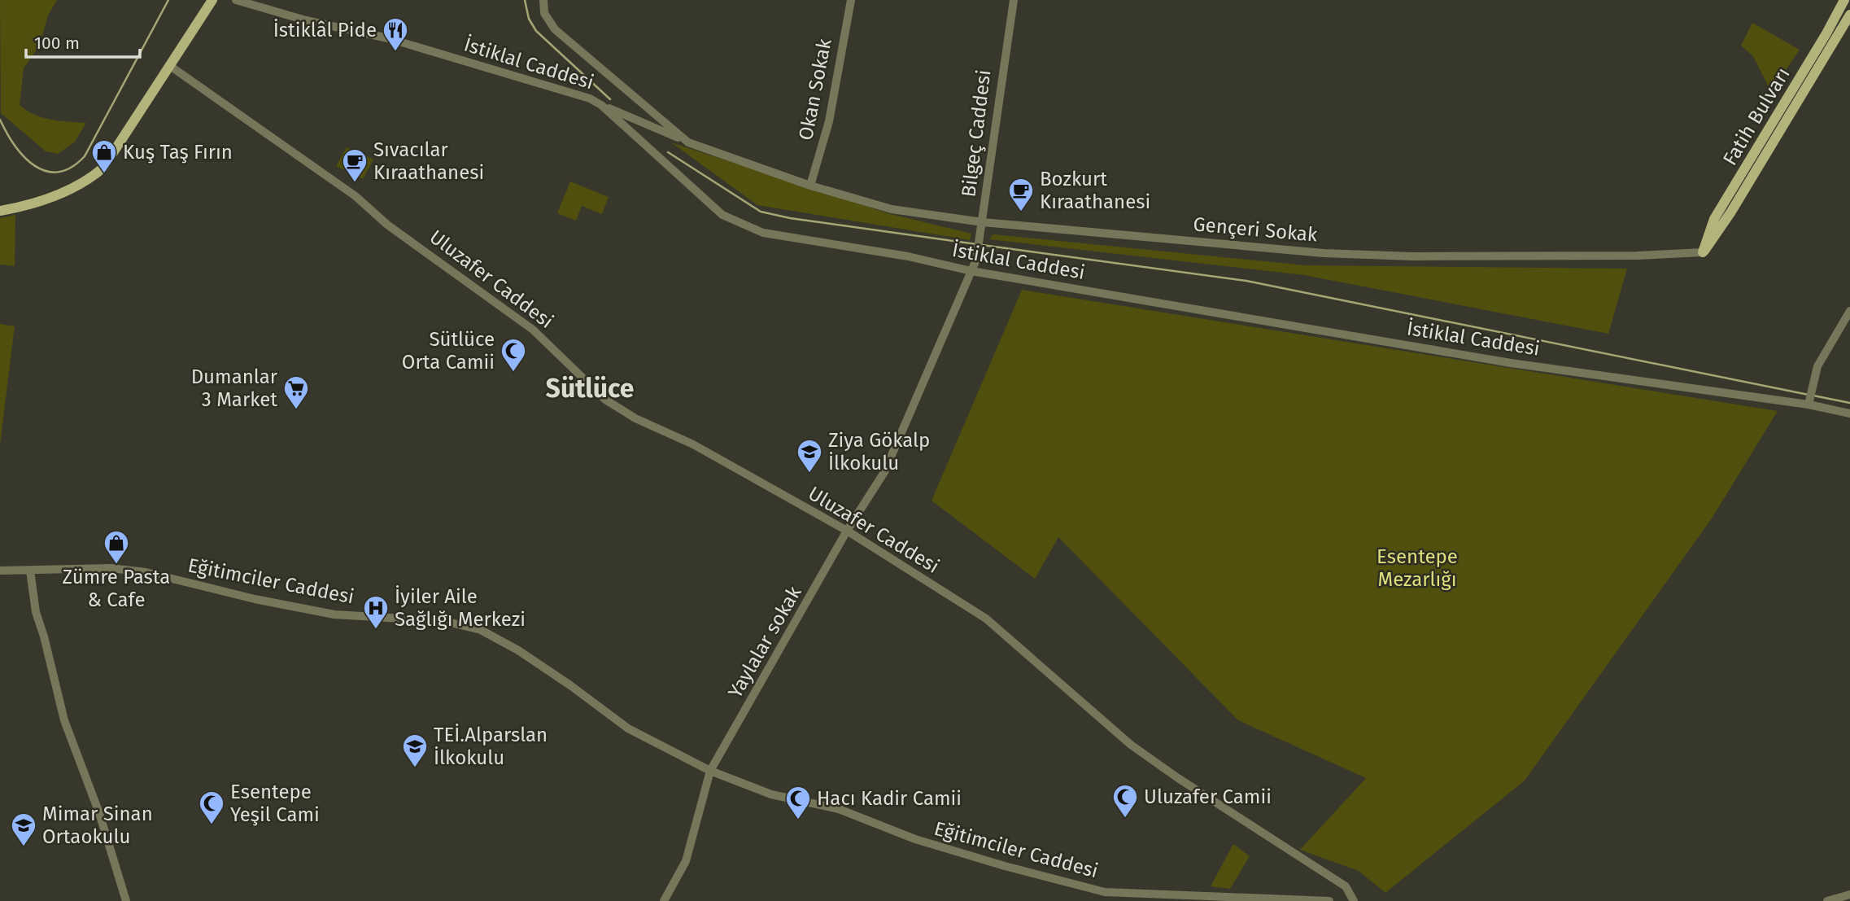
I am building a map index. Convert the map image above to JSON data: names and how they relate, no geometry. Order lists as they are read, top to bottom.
{
  "streets": {
    "main road": ["Fatih Bulvarı"],
    "street": [
      "İstiklal Caddesi",
      "Okan Sokak",
      "Bilgeç Caddesi",
      "Gençeri Sokak",
      "Uluzafer Caddesi",
      "Eğitimciler Caddesi",
      "Yaylalar sokak"
    ]
  },
  "crossings": [
    ["İstiklal Caddesi", "Bilgeç Caddesi"],
    ["İstiklal Caddesi", "Gençeri Sokak"],
    ["İstiklal Caddesi", "Yaylalar sokak"],
    ["Okan Sokak", "Gençeri Sokak"],
    ["Fatih Bulvarı", "Gençeri Sokak"],
    ["Bilgeç Caddesi", "Gençeri Sokak"],
    ["Bilgeç Caddesi", "Yaylalar sokak"],
    ["Uluzafer Caddesi", "Yaylalar sokak"],
    ["Eğitimciler Caddesi", "Yaylalar sokak"]
  ],
  "districts": ["Sütlüce"],
  "parks": ["Esentepe Mezarlığı"],
  "places": {
    "restaurant": ["İstiklâl Pide"],
    "shop": ["Kuş Taş Fırın", "Zümre Pasta & Cafe"],
    "cafe": ["Sıvacılar Kıraathanesi", "Bozkurt Kıraathanesi"],
    "mosque": [
      "Sütlüce Orta Camii",
      "Uluzafer Camii",
      "Hacı Kadir Camii",
      "Esentepe Yeşil Cami"
    ],
    "supermarket": ["Dumanlar 3 Market"],
    "school or university": ["Ziya Gökalp İlkokulu", "TEİ.Alparslan İlkokulu", "Mimar Sinan Ortaokulu"],
    "hospital": ["İyiler Aile Sağlığı Merkezi"]
  },
  "scale_bar": "100 m"
}
